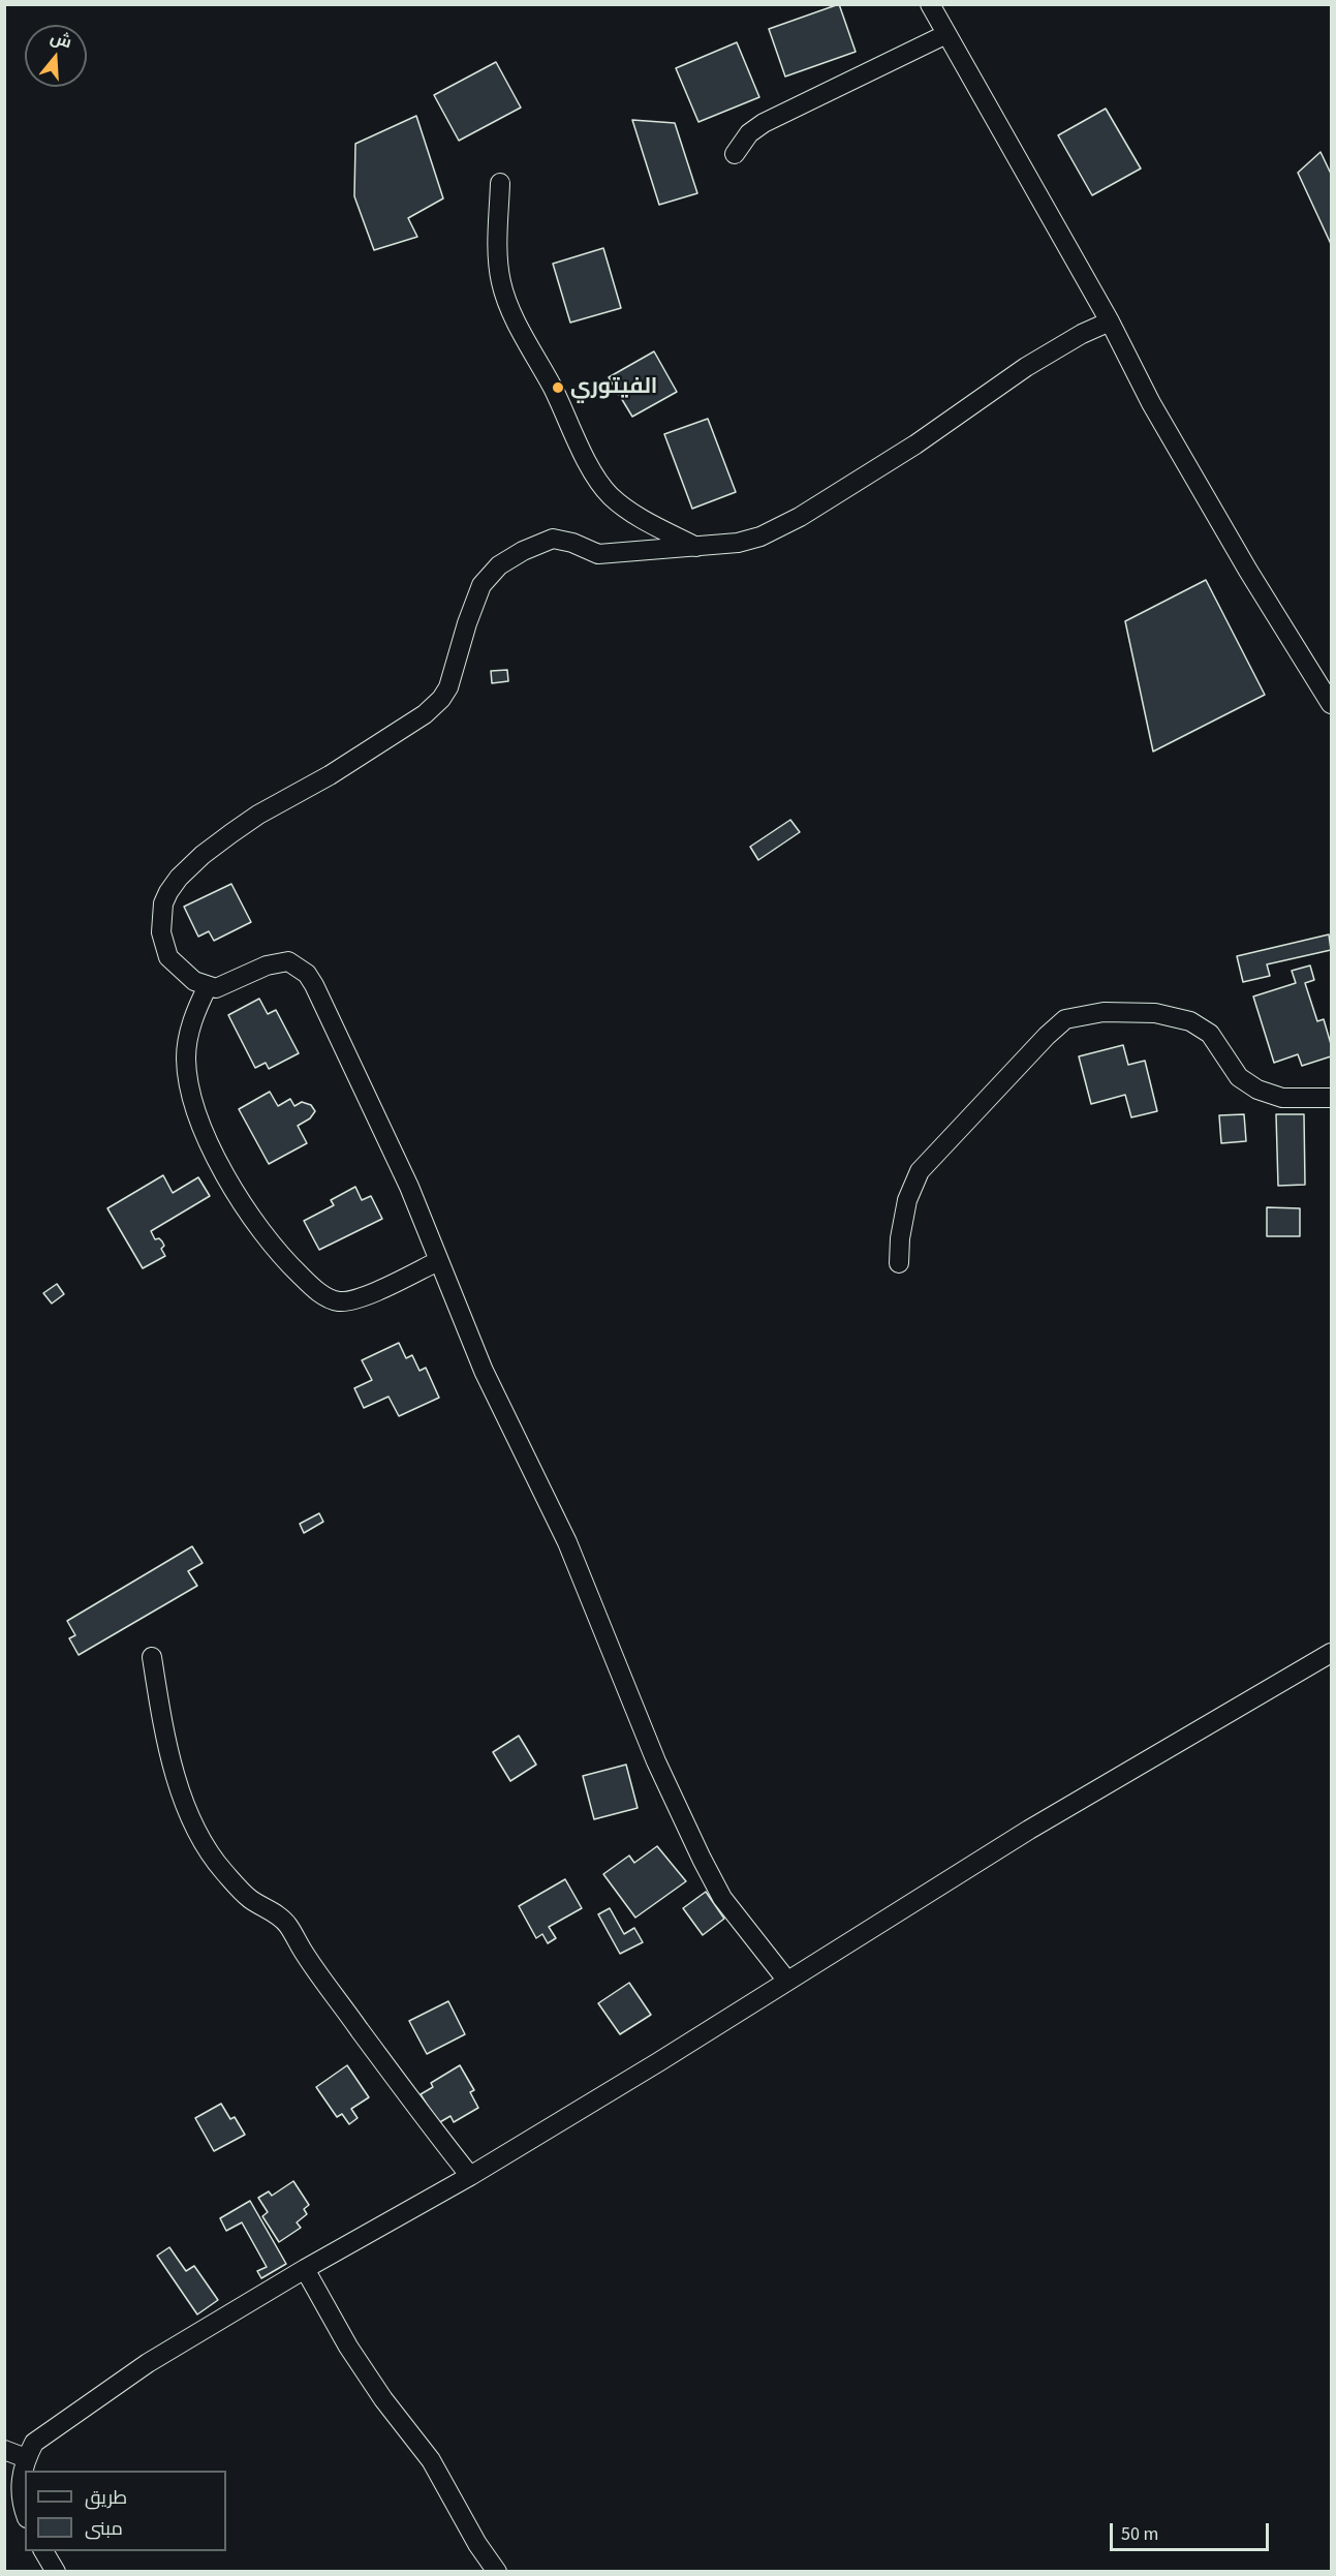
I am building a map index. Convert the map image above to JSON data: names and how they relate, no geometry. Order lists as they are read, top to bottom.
{
  "places": ["الفيتوري"],
  "legend": ["طريق", "مبنى"],
  "scale_bar": "50 m",
  "north": "top"
}
